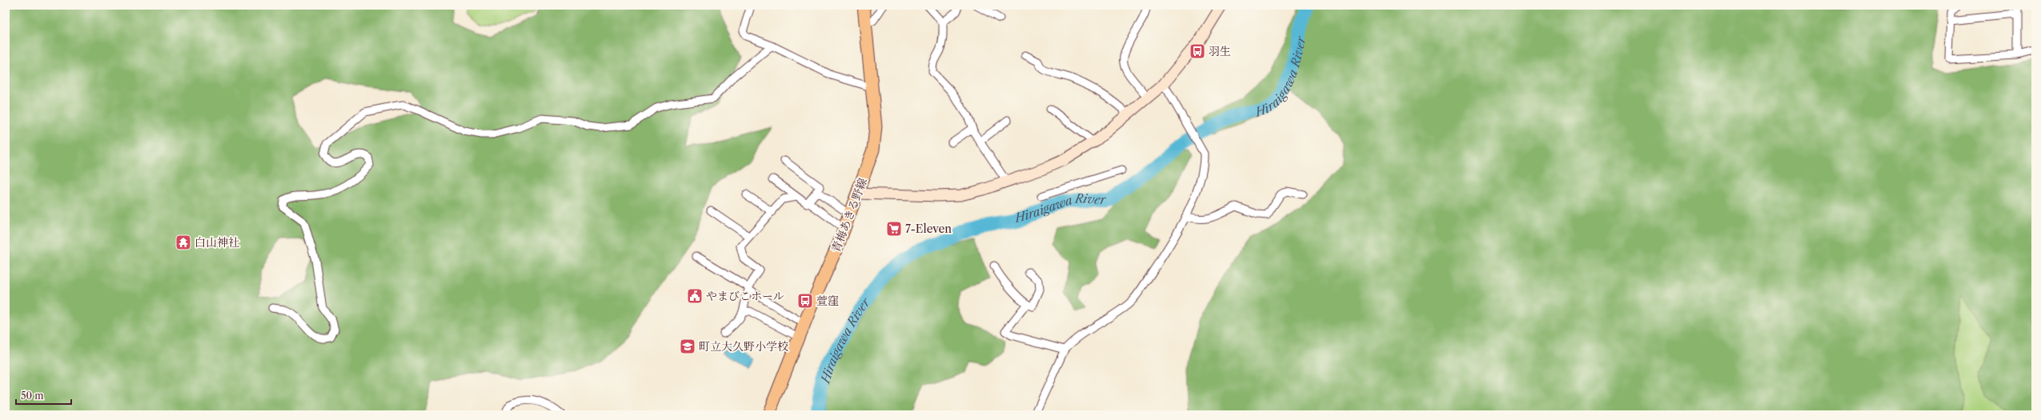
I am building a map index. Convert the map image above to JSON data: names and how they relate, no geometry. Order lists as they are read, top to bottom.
{
  "streets": {
    "main road": ["青梅あきる野線"]
  },
  "water": ["Hiraigawa River"],
  "places": {
    "bus stop": ["羽生", "萱窪"],
    "supermarket": ["7-Eleven"],
    "temple": ["白山神社"],
    "public building": ["やまびこホール"],
    "school or university": ["町立大久野小学校"]
  },
  "scale_bar": "50 m"
}
